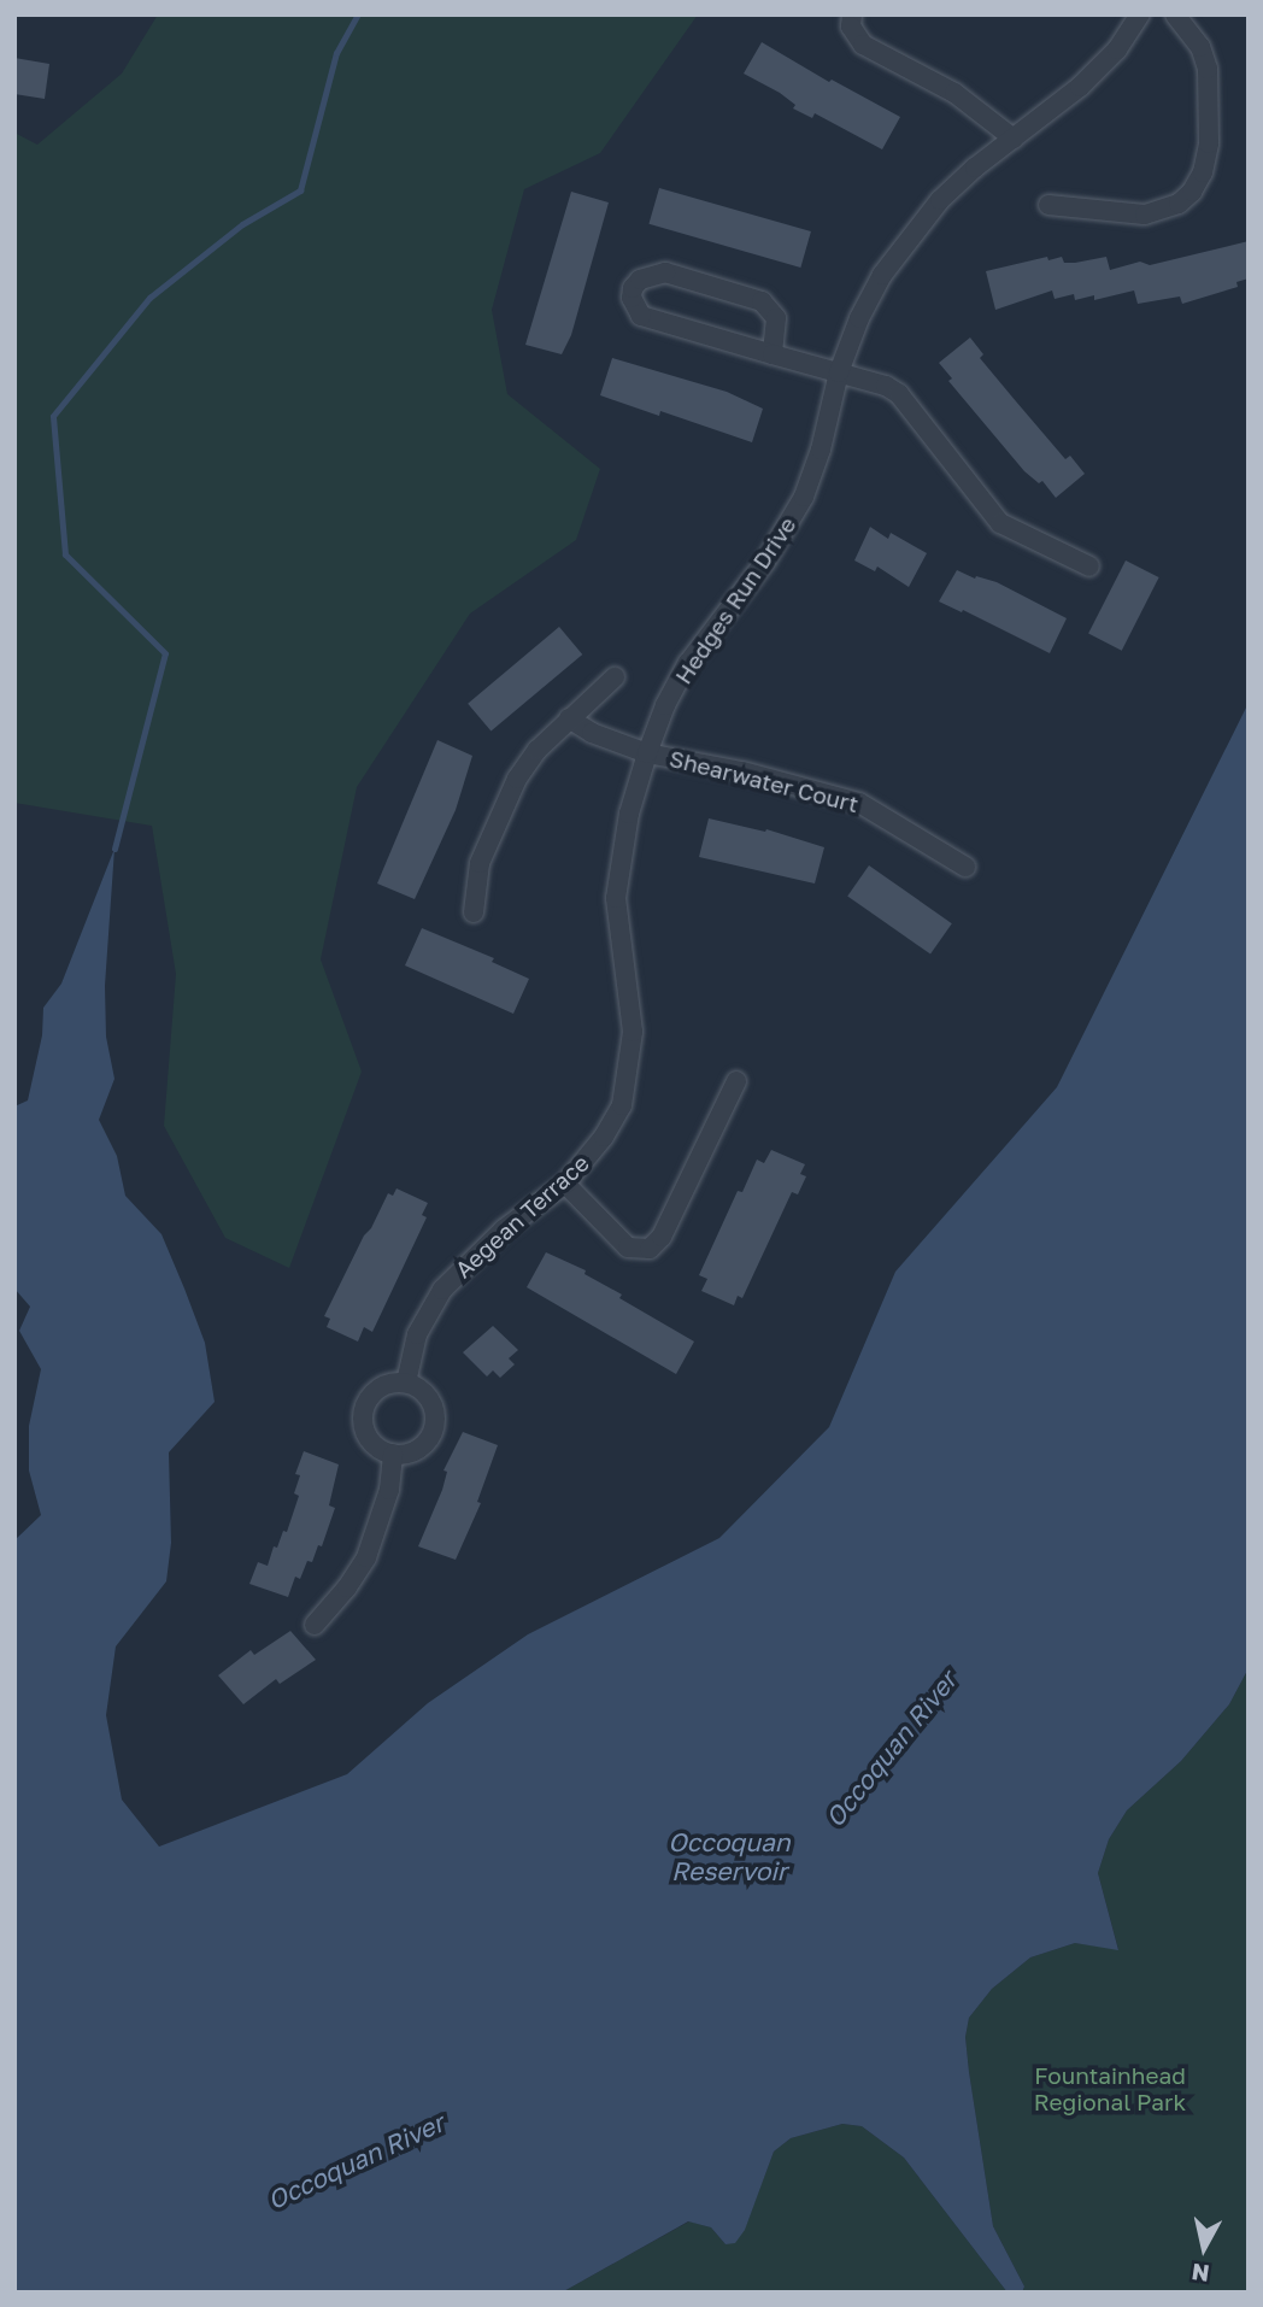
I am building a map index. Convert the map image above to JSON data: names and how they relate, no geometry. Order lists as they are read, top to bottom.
{
  "streets": {
    "street": ["Hedges Run Drive", "Shearwater Court", "Aegean Terrace"]
  },
  "crossings": [
    ["Hedges Run Drive", "Shearwater Court"],
    ["Hedges Run Drive", "Aegean Terrace"]
  ],
  "water": ["Occoquan River", "Occoquan Reservoir"],
  "parks": ["Fountainhead Regional Park"],
  "north": "bottom"
}
